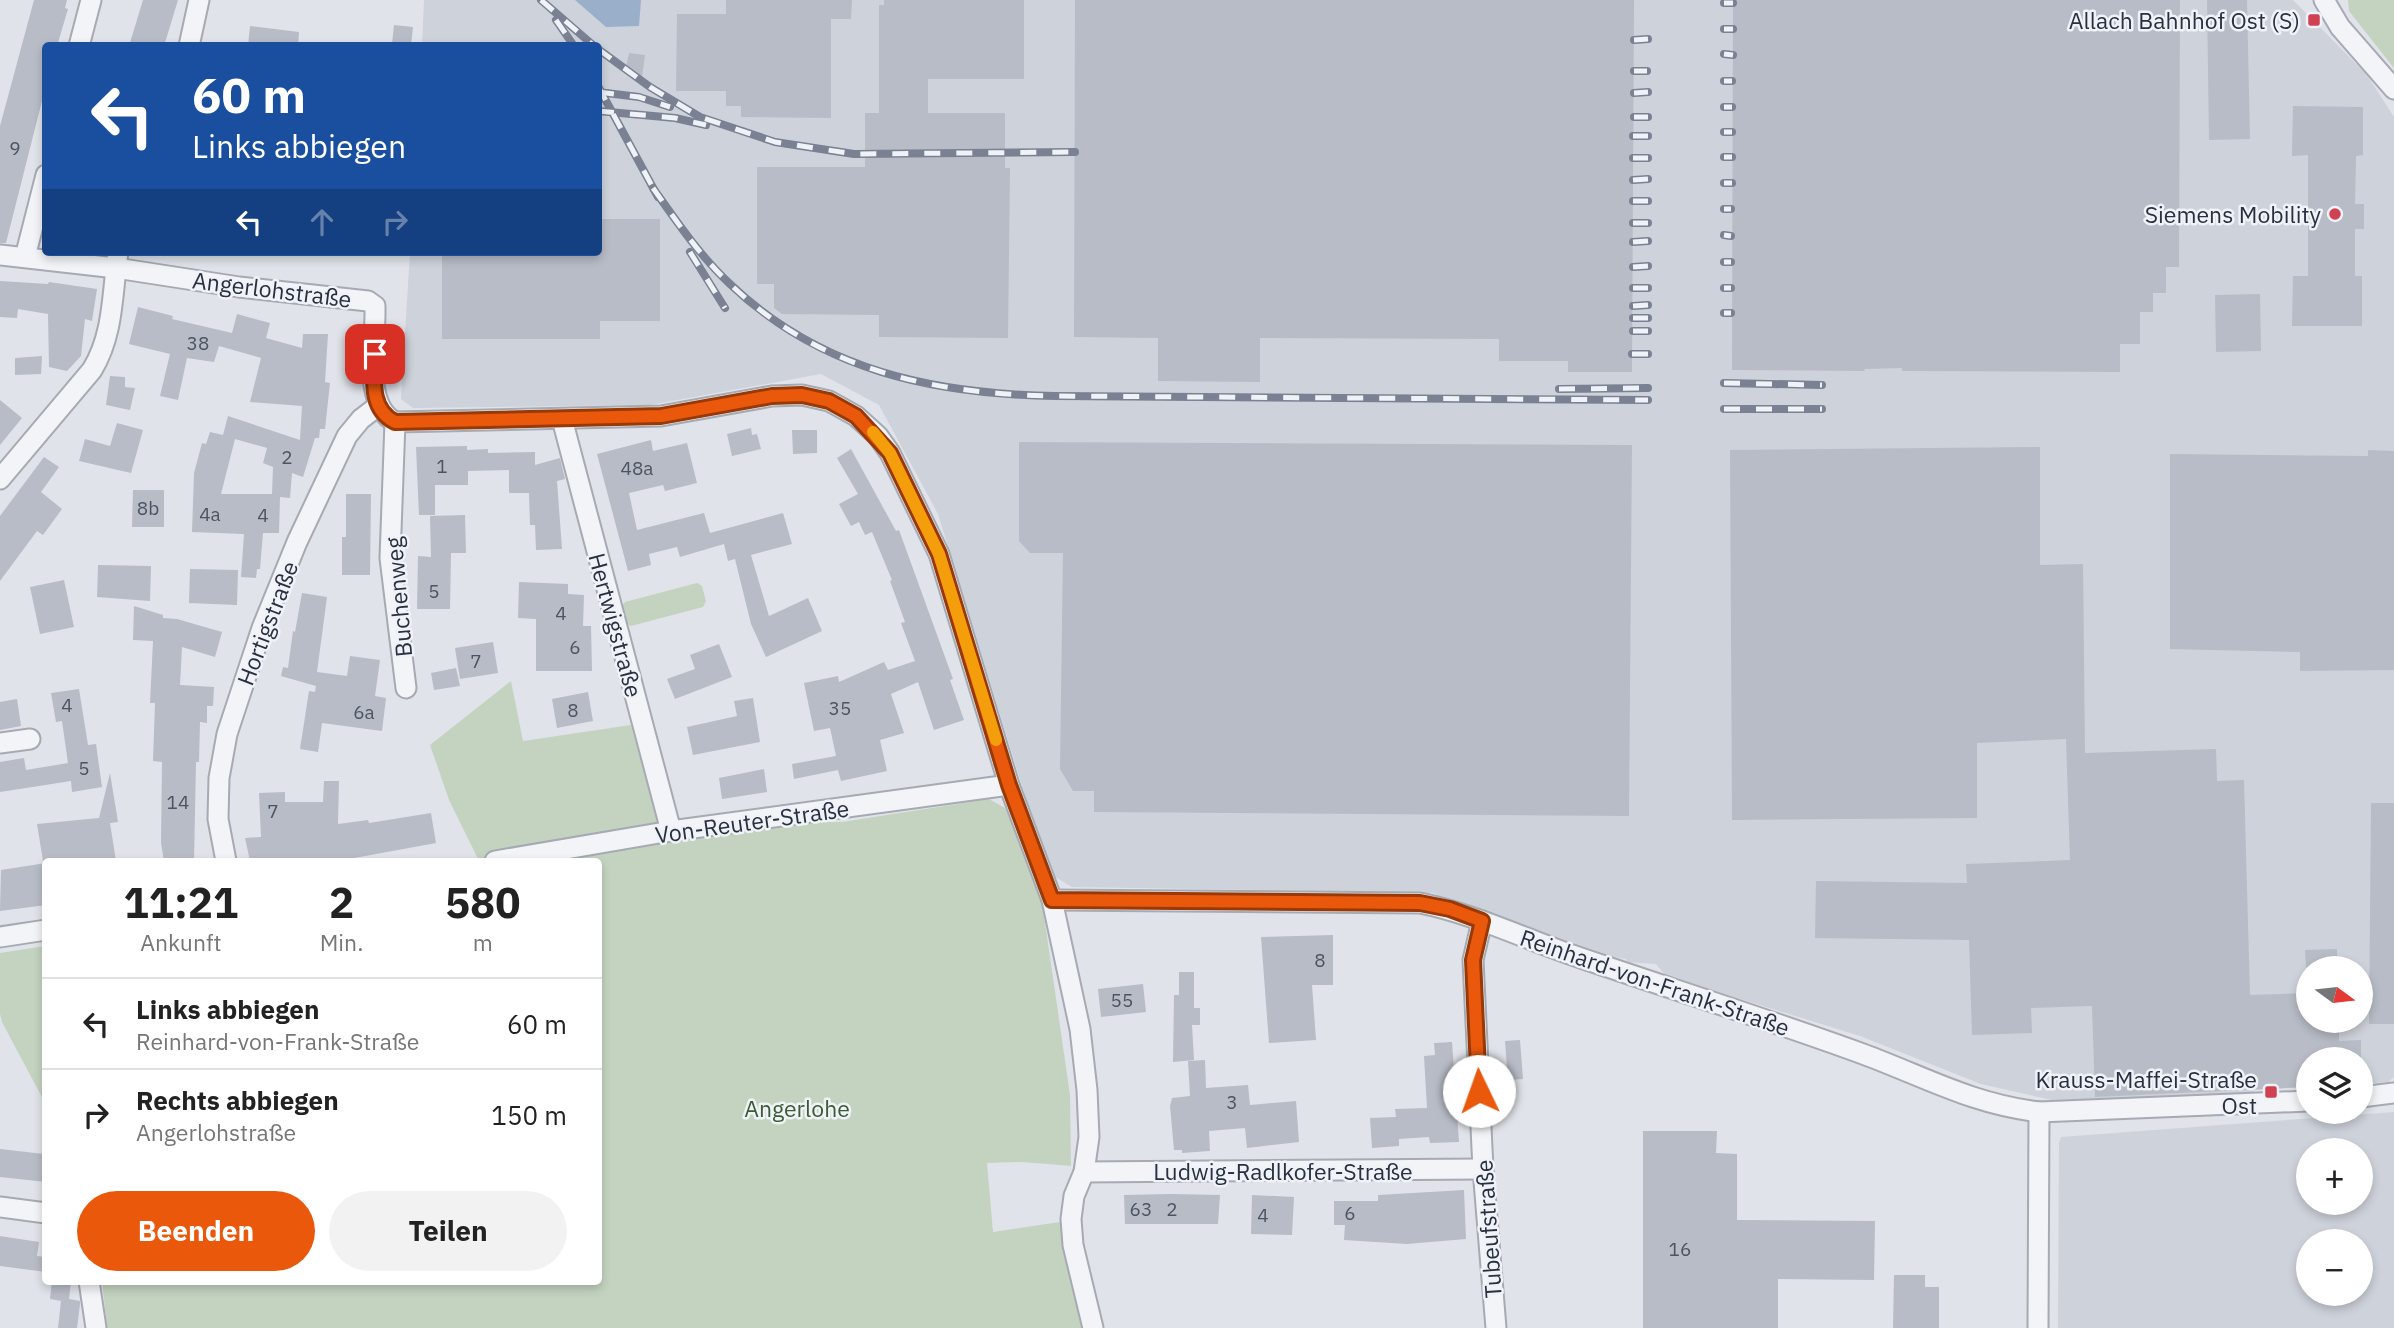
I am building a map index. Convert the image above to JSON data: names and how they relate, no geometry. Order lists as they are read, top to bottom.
{
  "streets": {
    "street": [
      "Angerlohstraße",
      "Buchenweg",
      "Hortigstraße",
      "Hertwigstraße",
      "Von-Reuter-Straße",
      "Reinhard-von-Frank-Straße",
      "Ludwig-Radlkofer-Straße",
      "Tubeufstraße"
    ]
  },
  "crossings": [
    ["Angerlohstraße", "Hortigstraße"],
    ["Hertwigstraße", "Von-Reuter-Straße"],
    ["Reinhard-von-Frank-Straße", "Tubeufstraße"],
    ["Ludwig-Radlkofer-Straße", "Tubeufstraße"]
  ],
  "parks": ["Angerlohe"],
  "places": {
    "transit": ["Allach Bahnhof Ost (S)", "Krauss-Maffei-Straße Ost"],
    "other": ["Siemens Mobility"]
  },
  "house_numbers": [
    "9",
    "38",
    "2",
    "1",
    "48a",
    "8b",
    "4a",
    "4",
    "5",
    "4",
    "6",
    "7",
    "4",
    "35",
    "8",
    "6a",
    "5",
    "14",
    "7",
    "8",
    "55",
    "3",
    "63",
    "2",
    "6",
    "4",
    "16"
  ],
  "north": "right",
  "page": {
    "turn": ["60 m", "Links abbiegen"],
    "eta": [
      "11:21",
      "Ankunft",
      "2",
      "Min.",
      "580",
      "m"
    ],
    "map_buttons": ["+", "−"],
    "list": [
      {
        "name": "Links abbiegen",
        "note": "Reinhard-von-Frank-Straße",
        "value": "60 m"
      },
      {
        "name": "Rechts abbiegen",
        "note": "Angerlohstraße",
        "value": "150 m"
      }
    ],
    "buttons": ["Beenden", "Teilen"]
  }
}
